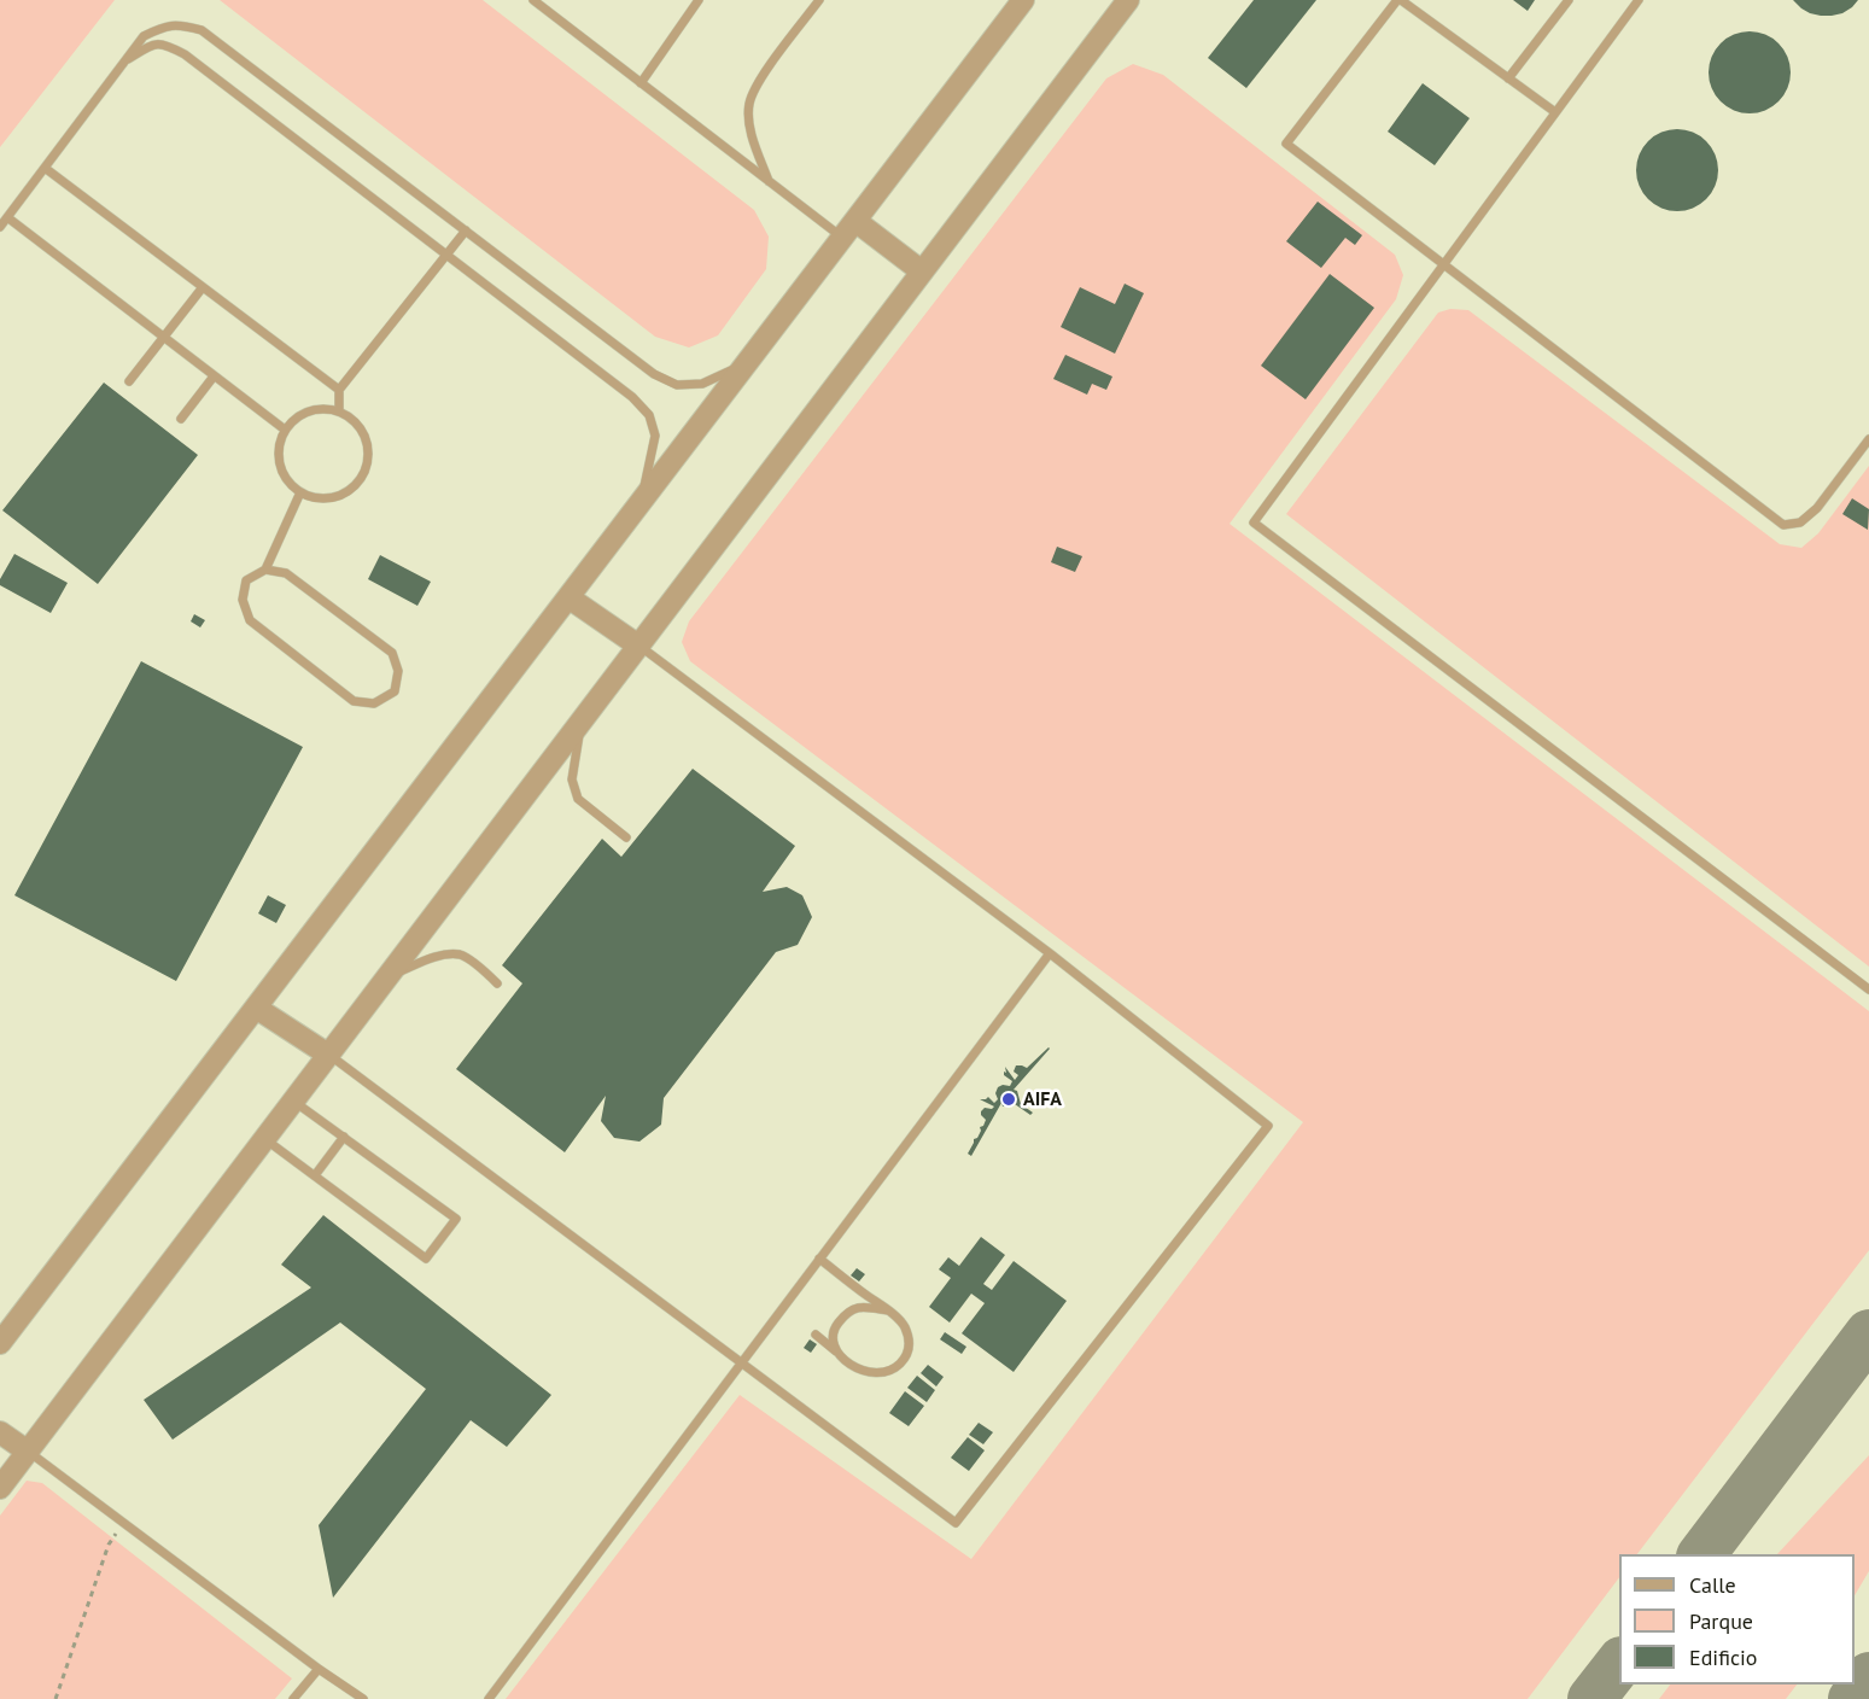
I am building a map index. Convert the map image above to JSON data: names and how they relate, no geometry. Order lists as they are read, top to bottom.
{
  "places": ["AIFA"],
  "legend": ["Calle", "Parque", "Edificio"]
}
